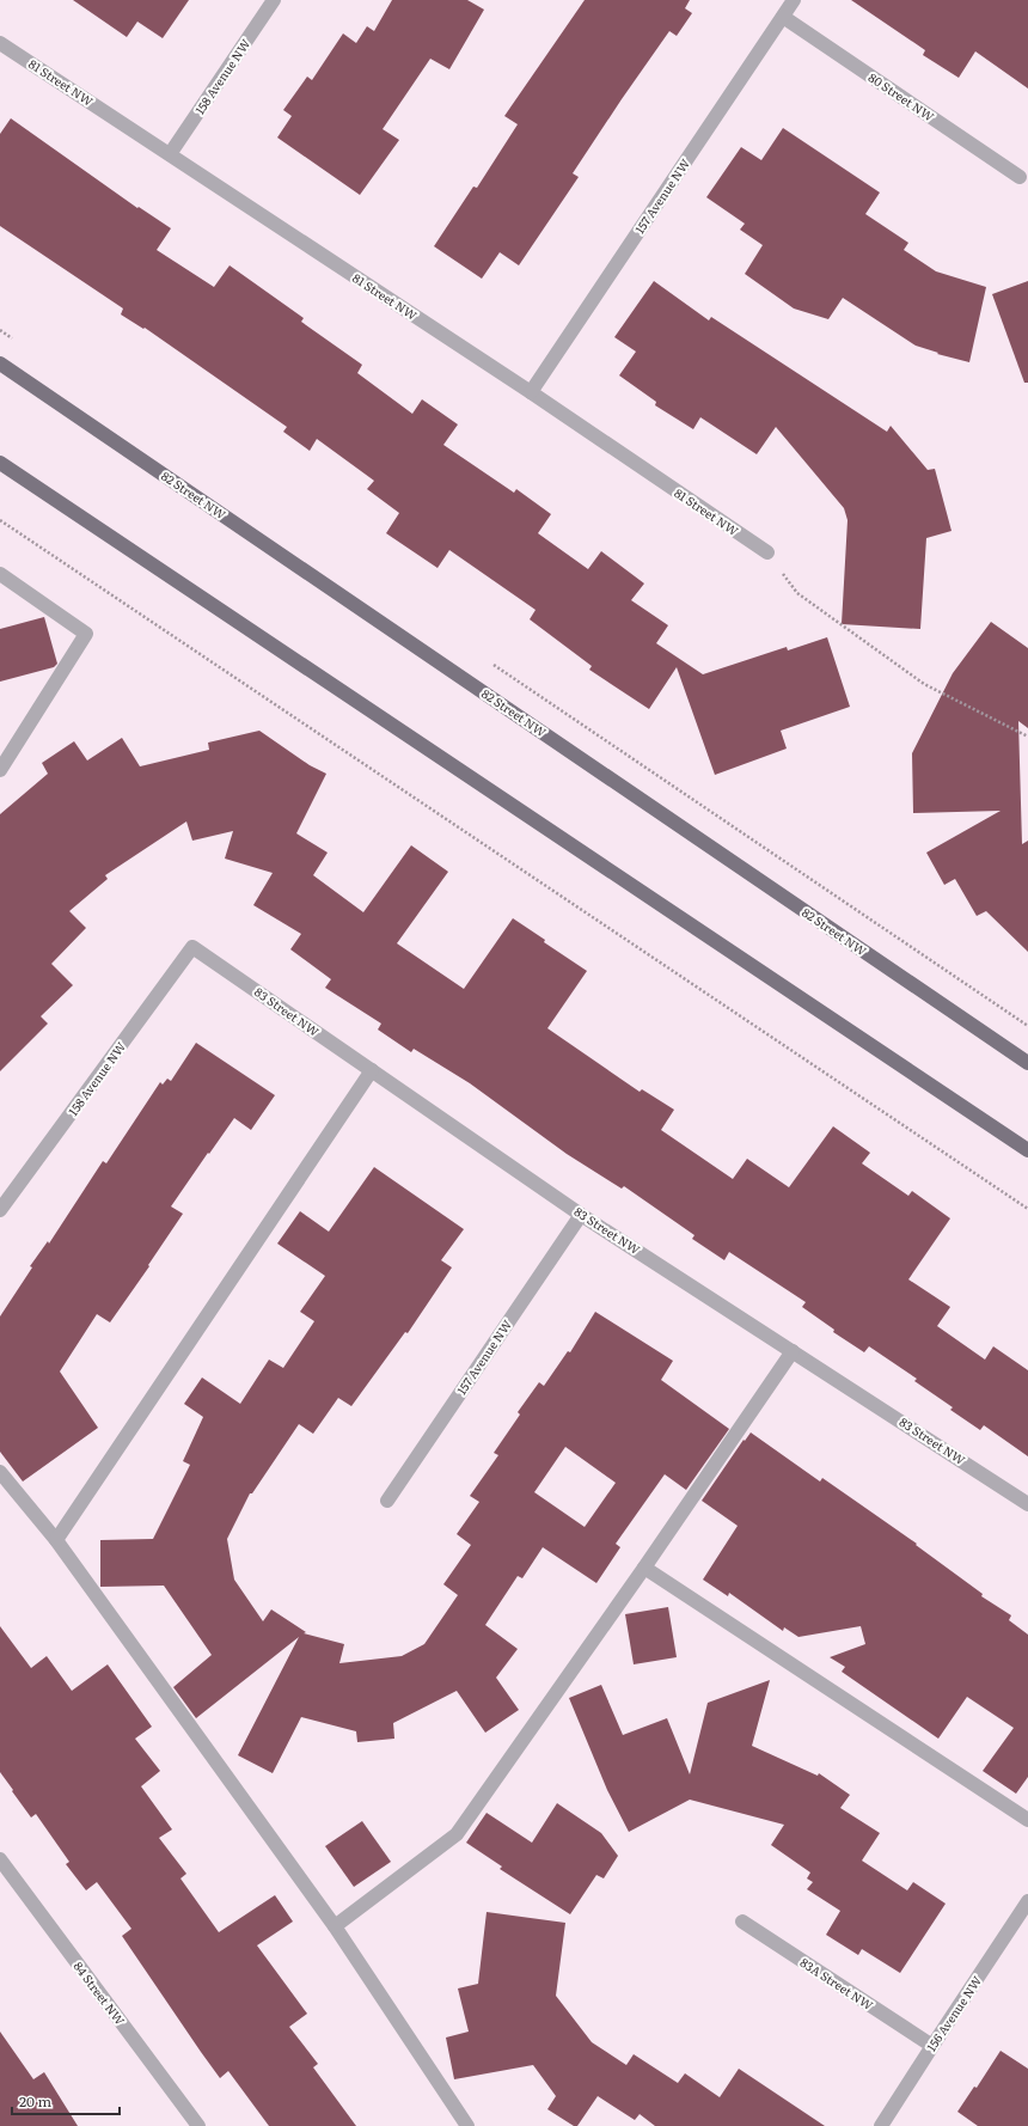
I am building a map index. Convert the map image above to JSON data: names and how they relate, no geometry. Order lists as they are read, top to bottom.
{
  "streets": {
    "main road": ["82 Street NW"],
    "street": [
      "158 Avenue NW",
      "81 Street NW",
      "80 Street NW",
      "157 Avenue NW",
      "83 Street NW",
      "83A Street NW",
      "84 Street NW",
      "156 Avenue NW"
    ]
  },
  "crossings": [
    ["158 Avenue NW", "81 Street NW"],
    ["158 Avenue NW", "83 Street NW"],
    ["81 Street NW", "157 Avenue NW"],
    ["80 Street NW", "157 Avenue NW"],
    ["157 Avenue NW", "83 Street NW"],
    ["83A Street NW", "156 Avenue NW"]
  ],
  "scale_bar": "20 m"
}
